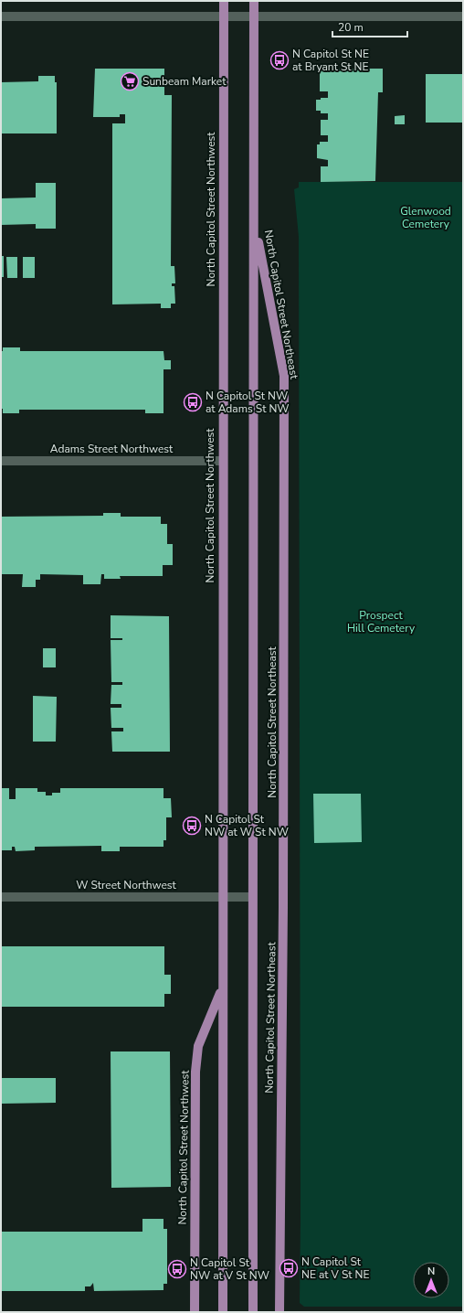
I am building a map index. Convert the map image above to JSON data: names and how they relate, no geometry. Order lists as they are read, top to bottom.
{
  "streets": {
    "main road": ["North Capitol Street Northwest", "North Capitol Street Northeast"],
    "street": ["Adams Street Northwest", "W Street Northwest"]
  },
  "crossings": [
    ["North Capitol Street Northwest", "Adams Street Northwest"],
    ["North Capitol Street Northwest", "W Street Northwest"],
    ["North Capitol Street Northeast", "W Street Northwest"]
  ],
  "parks": ["Glenwood Cemetery", "Prospect Hill Cemetery"],
  "places": {
    "bus stop": [
      "N Capitol St NE at Bryant St NE",
      "N Capitol St NW at Adams St NW",
      "N Capitol St NW at W St NW",
      "N Capitol St NE at V St NE",
      "N Capitol St NW at V St NW"
    ],
    "supermarket": ["Sunbeam Market"]
  },
  "scale_bar": "20 m",
  "north": "top"
}
